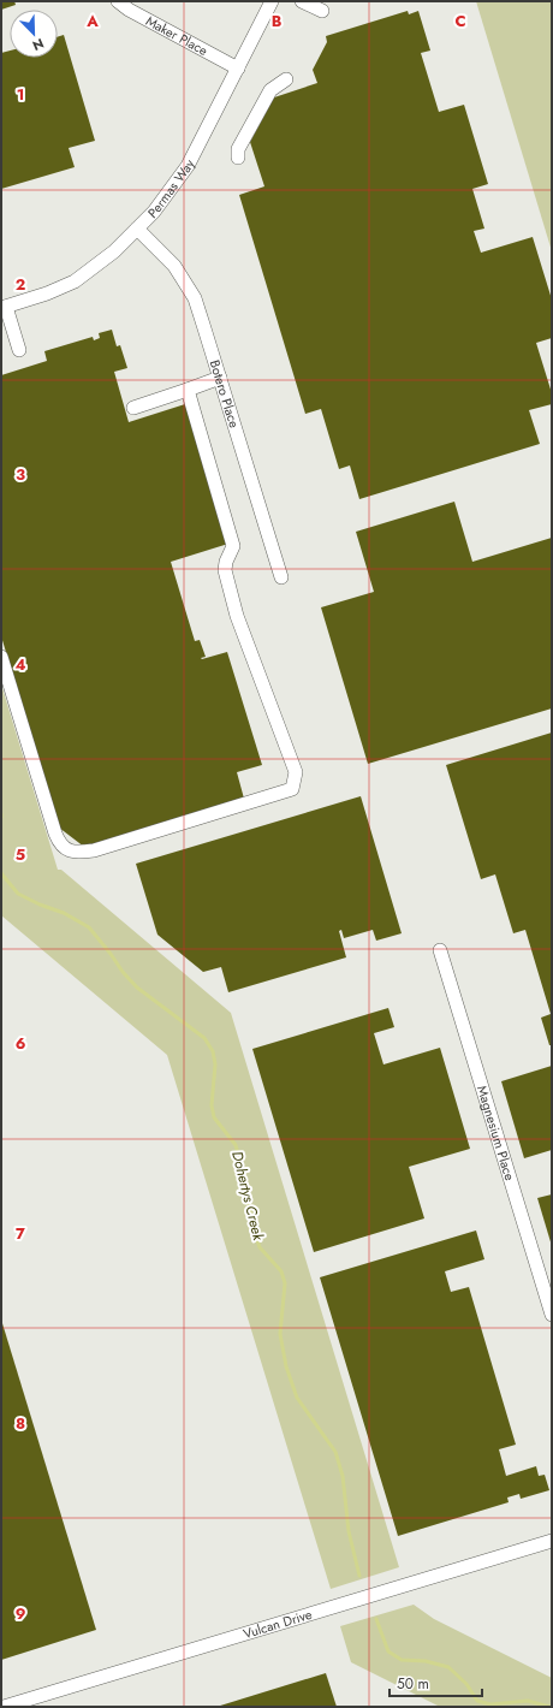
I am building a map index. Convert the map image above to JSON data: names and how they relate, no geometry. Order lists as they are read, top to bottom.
{
  "streets": {
    "street": [
      "Maker Place",
      "Permas Way",
      "Botero Place",
      "Magnesium Place",
      "Vulcan Drive"
    ]
  },
  "crossings": [
    ["Maker Place", "Permas Way"],
    ["Permas Way", "Botero Place"]
  ],
  "water": ["Dohertys Creek"],
  "scale_bar": "50 m",
  "north": "bottom right",
  "grid": {
    "columns": ["A", "B", "C"],
    "rows": [
      "1",
      "2",
      "3",
      "4",
      "5",
      "6",
      "7",
      "8",
      "9"
    ]
  }
}
